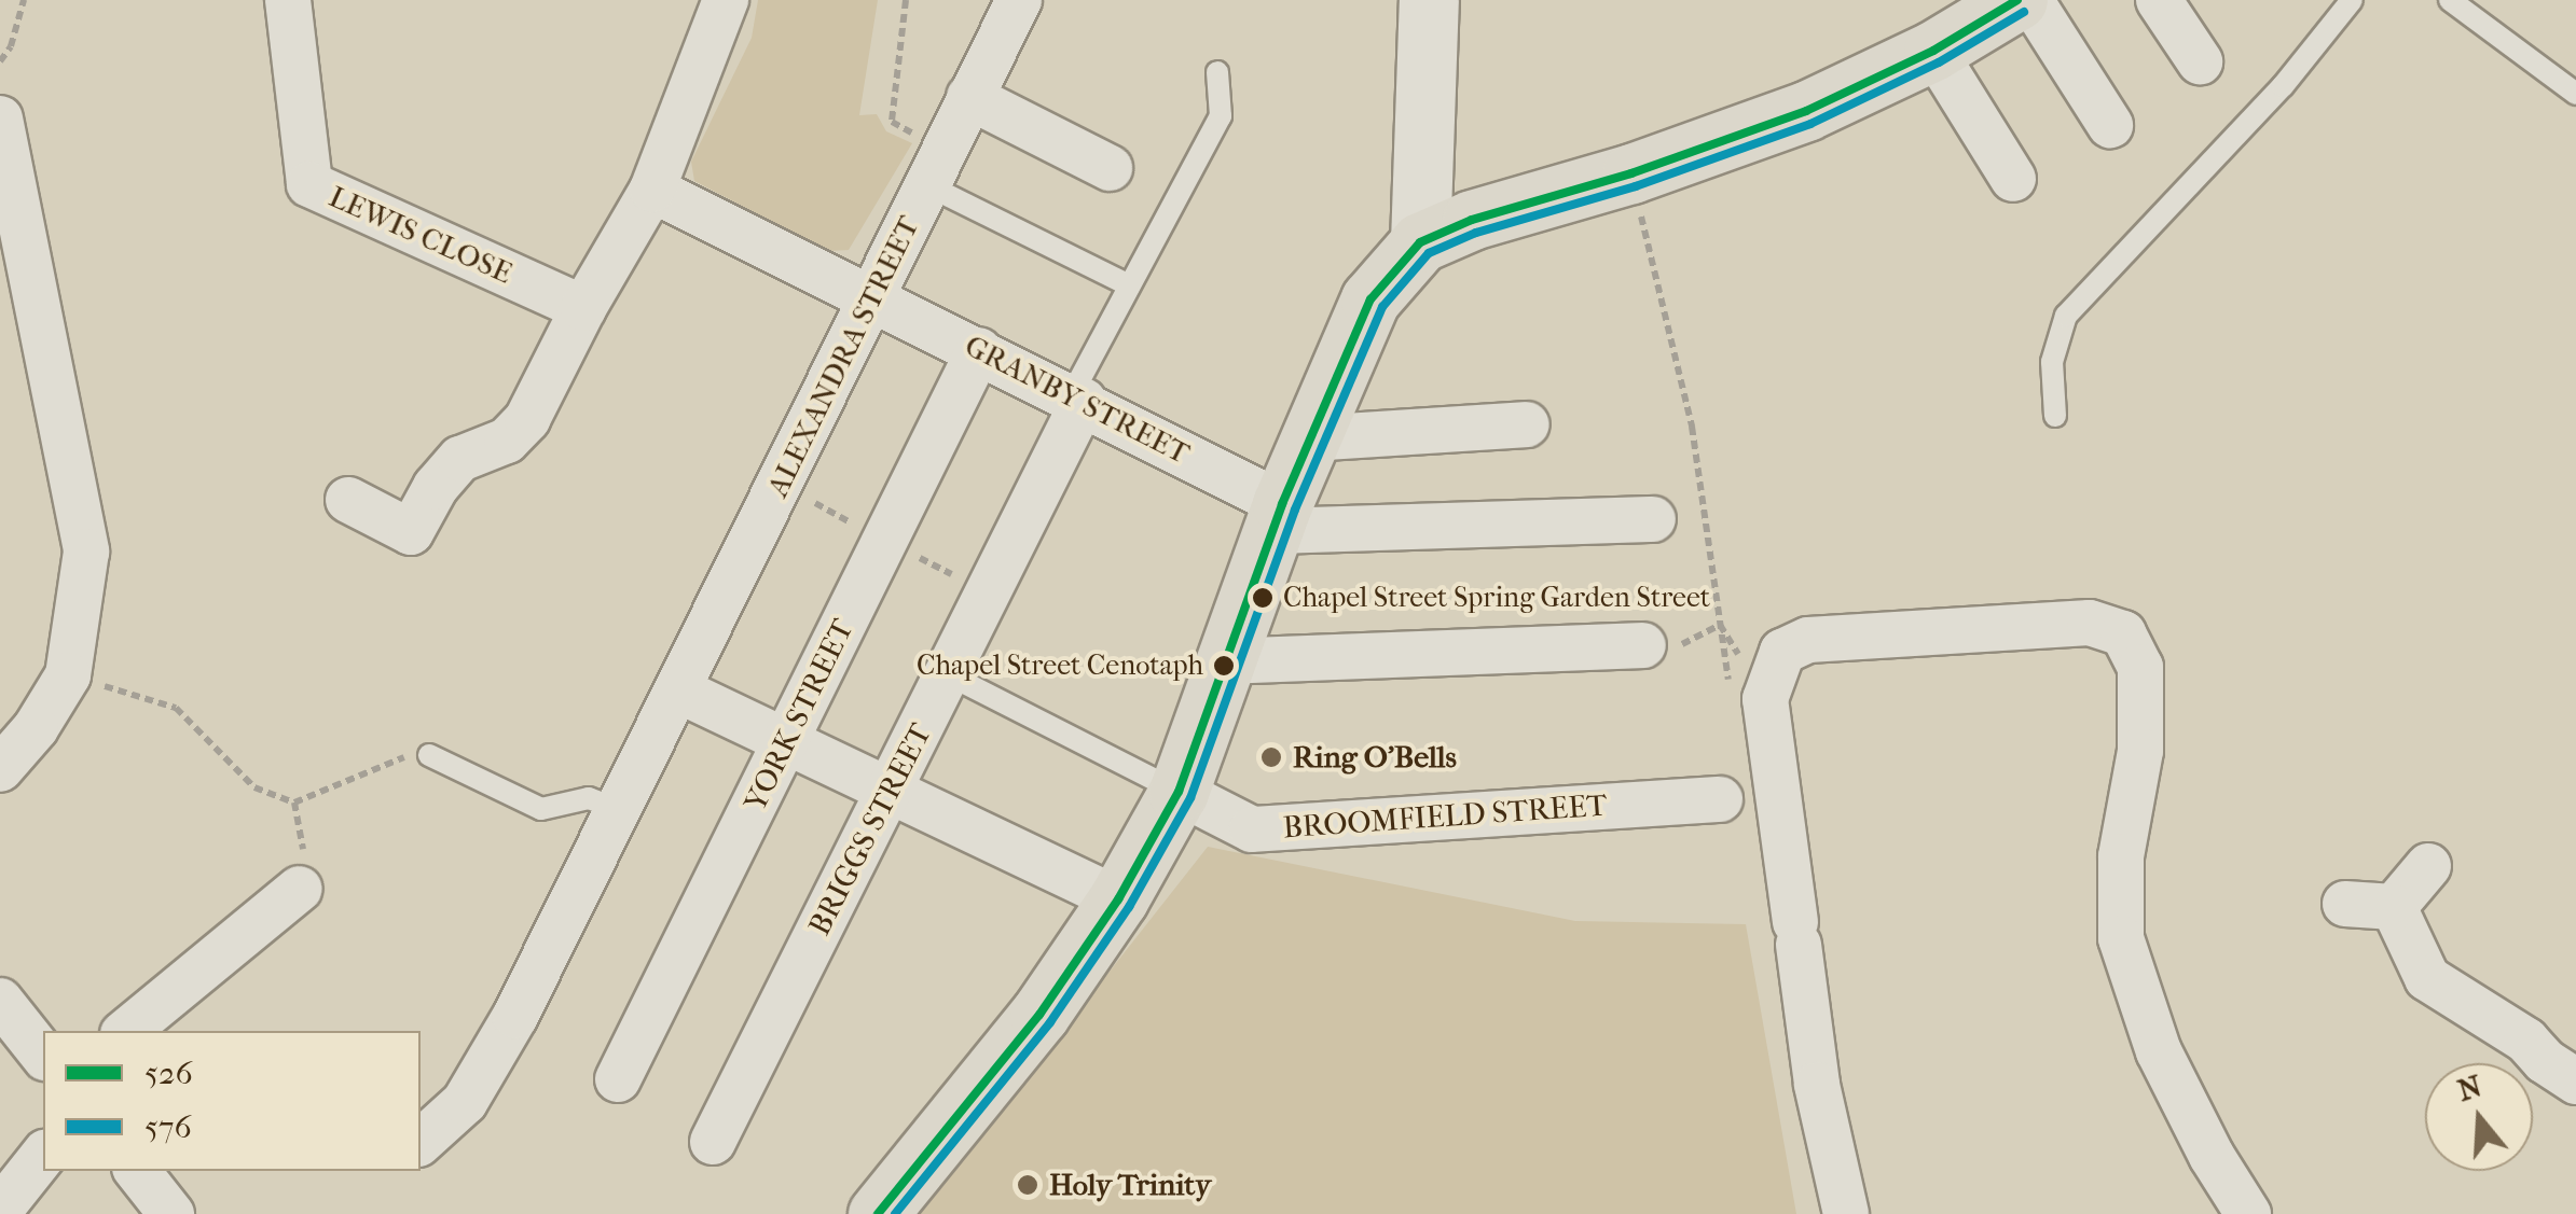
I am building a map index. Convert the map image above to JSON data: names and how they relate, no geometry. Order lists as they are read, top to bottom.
{
  "streets": {
    "street": [
      "LEWIS CLOSE",
      "ALEXANDRA STREET",
      "GRANBY STREET",
      "YORK STREET",
      "BROOMFIELD STREET",
      "BRIGGS STREET"
    ]
  },
  "crossings": [
    ["ALEXANDRA STREET", "GRANBY STREET"],
    ["GRANBY STREET", "YORK STREET"],
    ["GRANBY STREET", "BRIGGS STREET"]
  ],
  "places": [
    "Chapel Street Spring Garden Street",
    "Chapel Street Cenotaph",
    "Ring O'Bells",
    "Holy Trinity"
  ],
  "lines": ["transit line 526", "transit line 576"],
  "legend": ["526", "576"],
  "north": "top"
}
